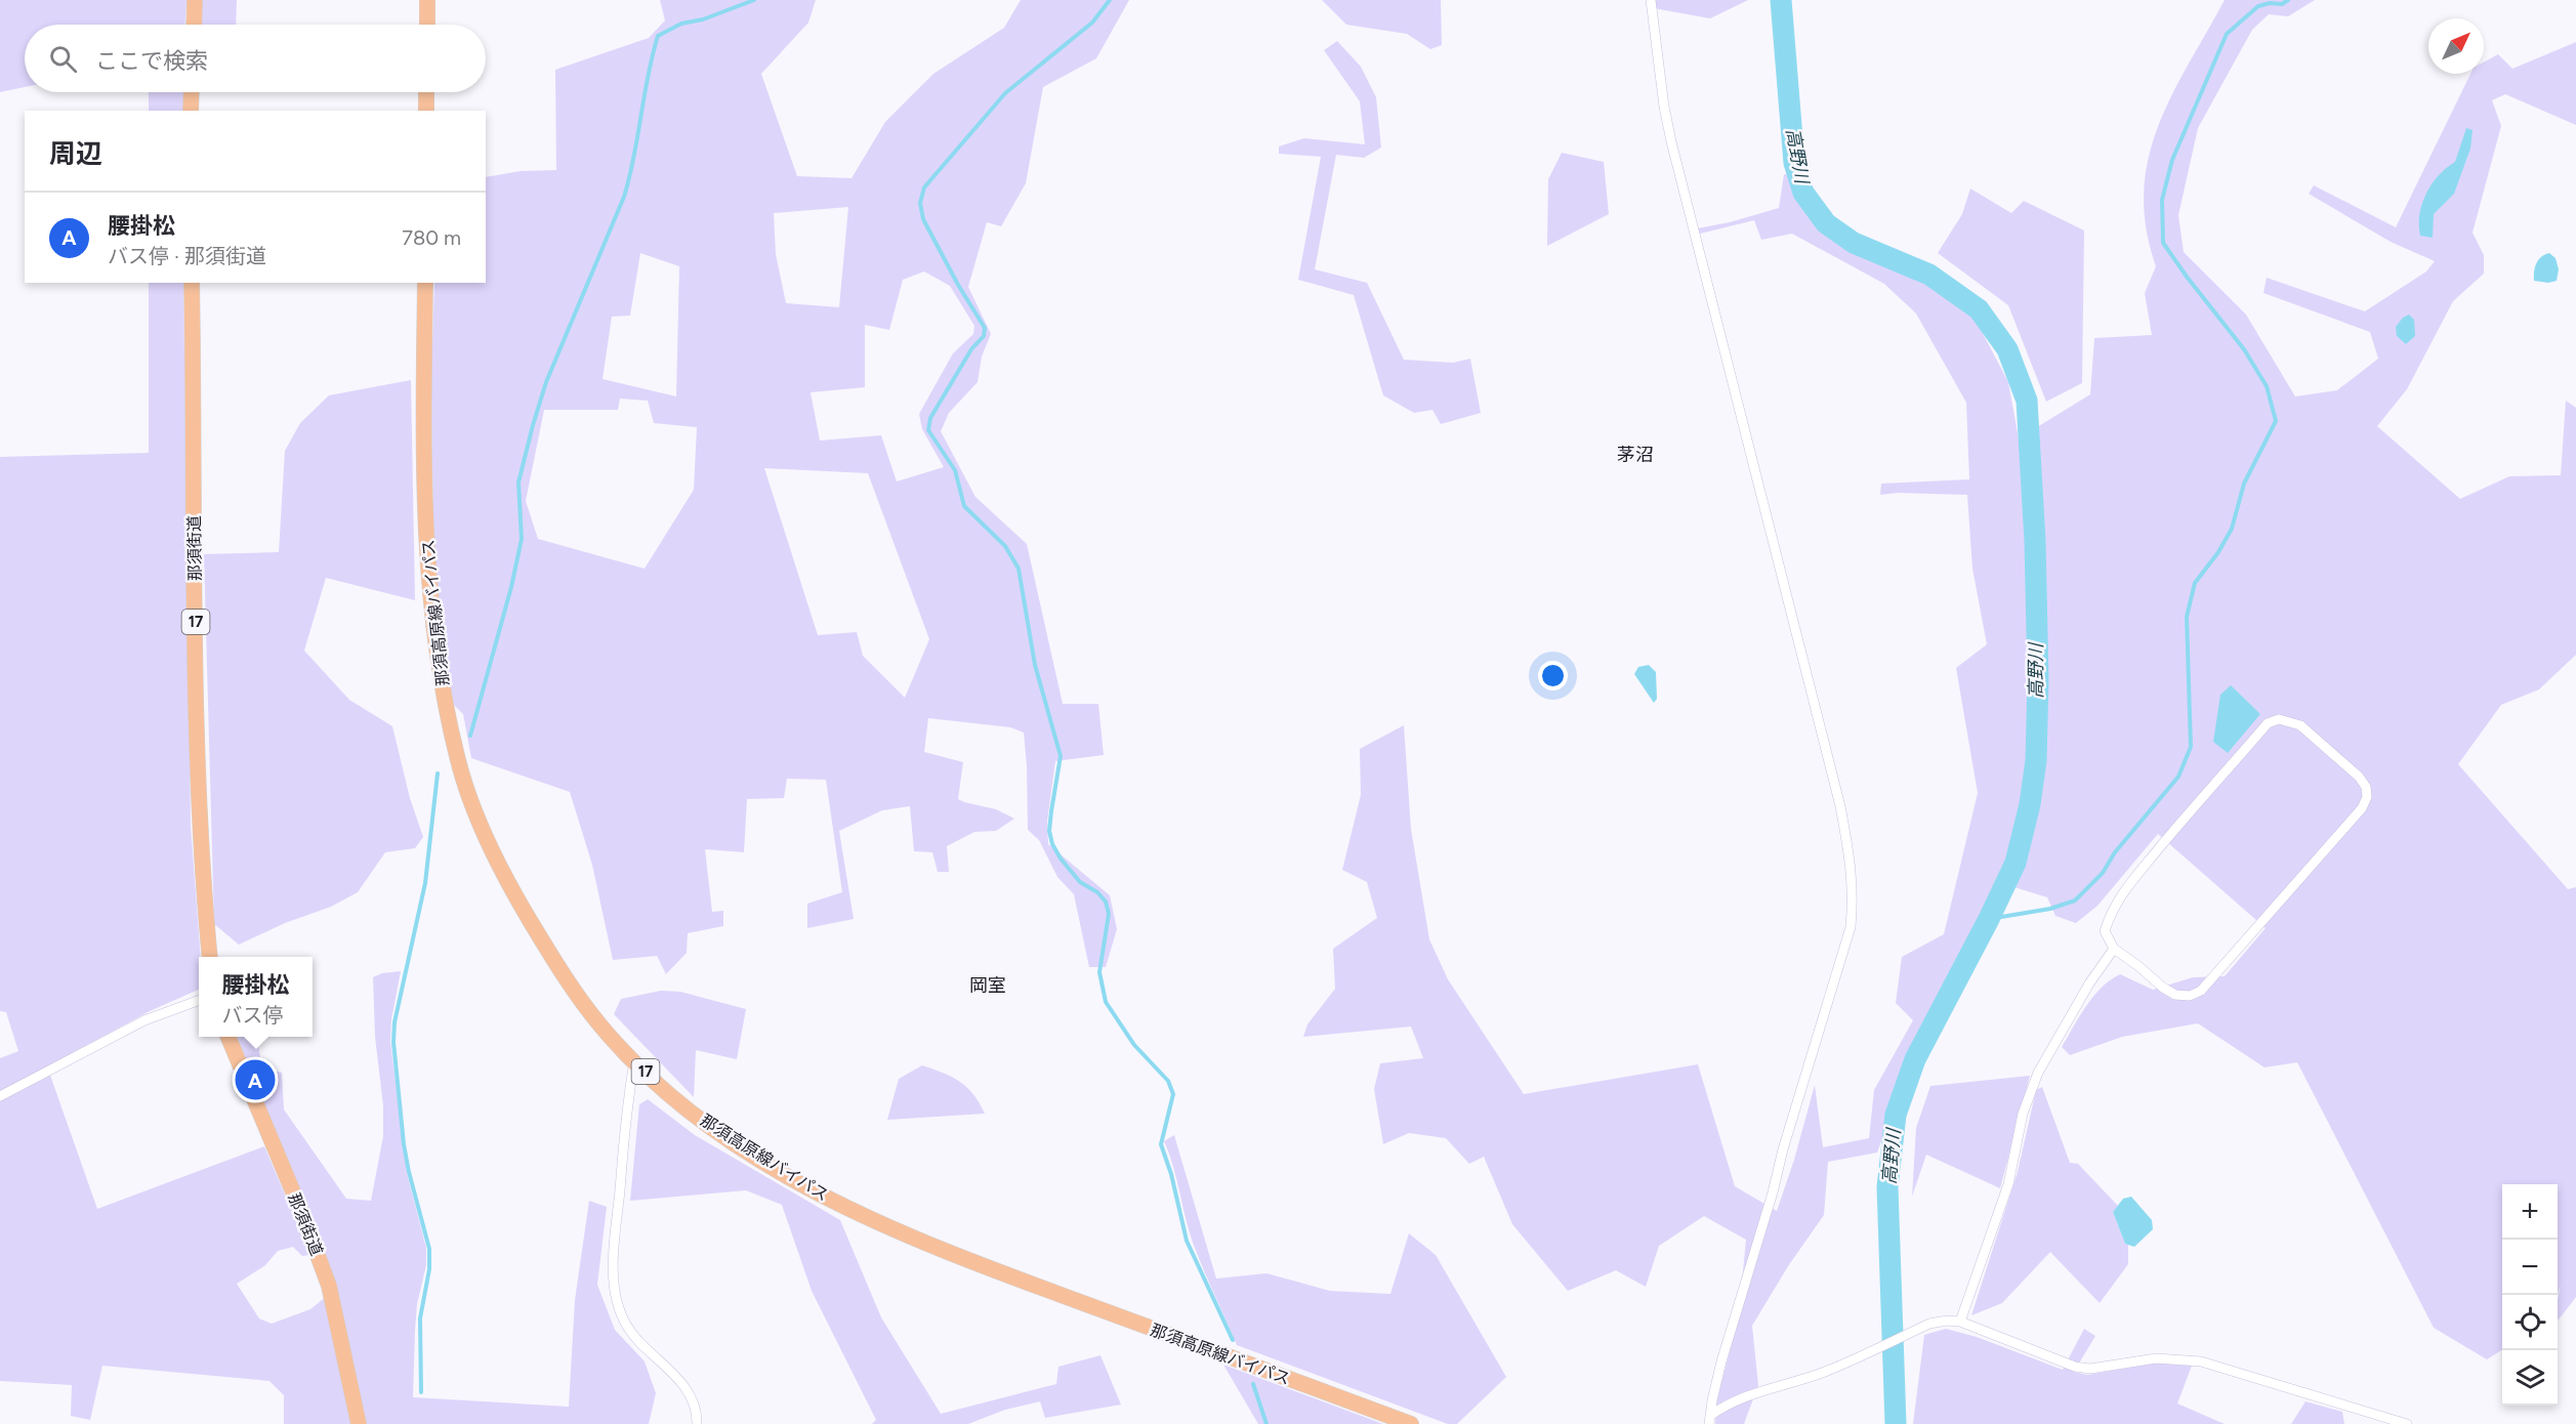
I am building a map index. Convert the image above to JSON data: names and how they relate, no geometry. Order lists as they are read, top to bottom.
{
  "streets": {
    "main road": ["那須街道", "那須高原線バイパス", "17"]
  },
  "districts": ["茅沼", "岡室"],
  "water": ["高野川"],
  "north": "top right",
  "page": {
    "search": "ここで検索",
    "heading": "周辺",
    "list": [
      {
        "mark": "A",
        "name": "腰掛松",
        "note": "バス停 · 那須街道",
        "value": "780 m"
      }
    ],
    "popup": ["腰掛松", "バス停"],
    "pins": "A",
    "map_buttons": ["+", "−"]
  }
}
